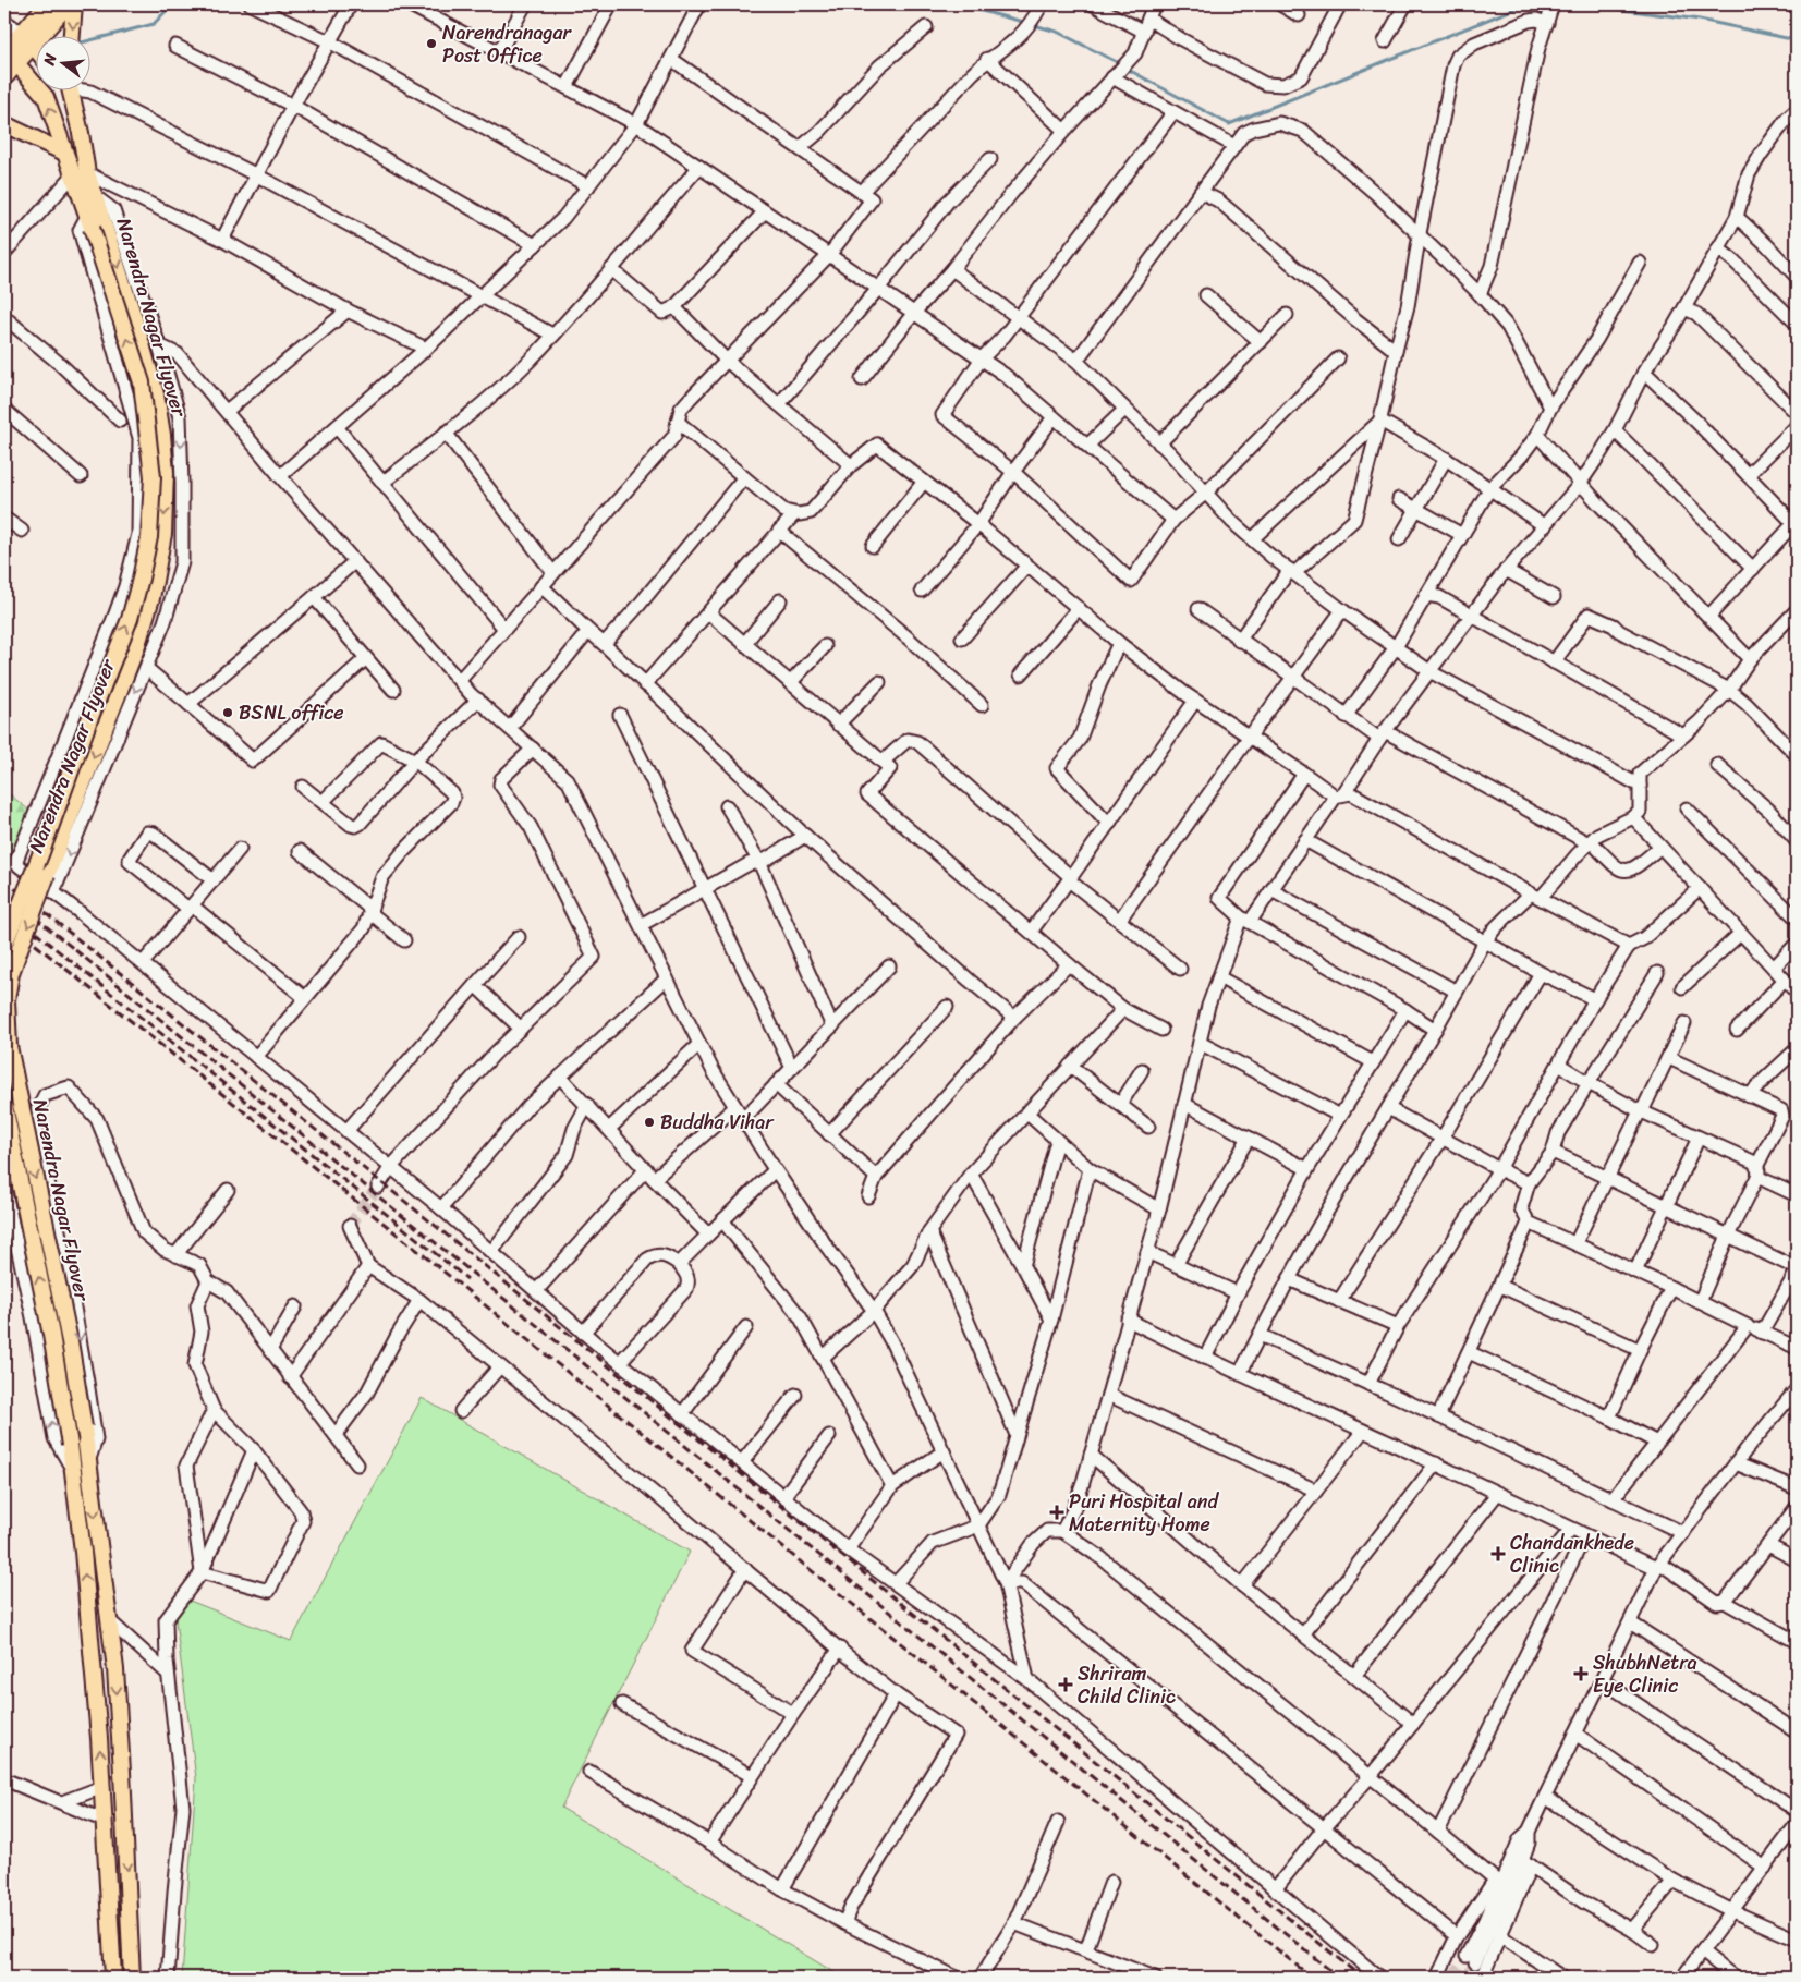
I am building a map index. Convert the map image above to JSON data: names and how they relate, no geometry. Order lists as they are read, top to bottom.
{
  "streets": {
    "main road": ["Narendra Nagar Flyover"]
  },
  "places": {
    "other": ["Narendranagar Post Office", "BSNL office", "Buddha Vihar"],
    "health": [
      "Puri Hospital and Maternity Home",
      "Chandankhede Clinic",
      "ShubhNetra Eye Clinic",
      "Shriram Child Clinic"
    ]
  },
  "north": "left"
}
